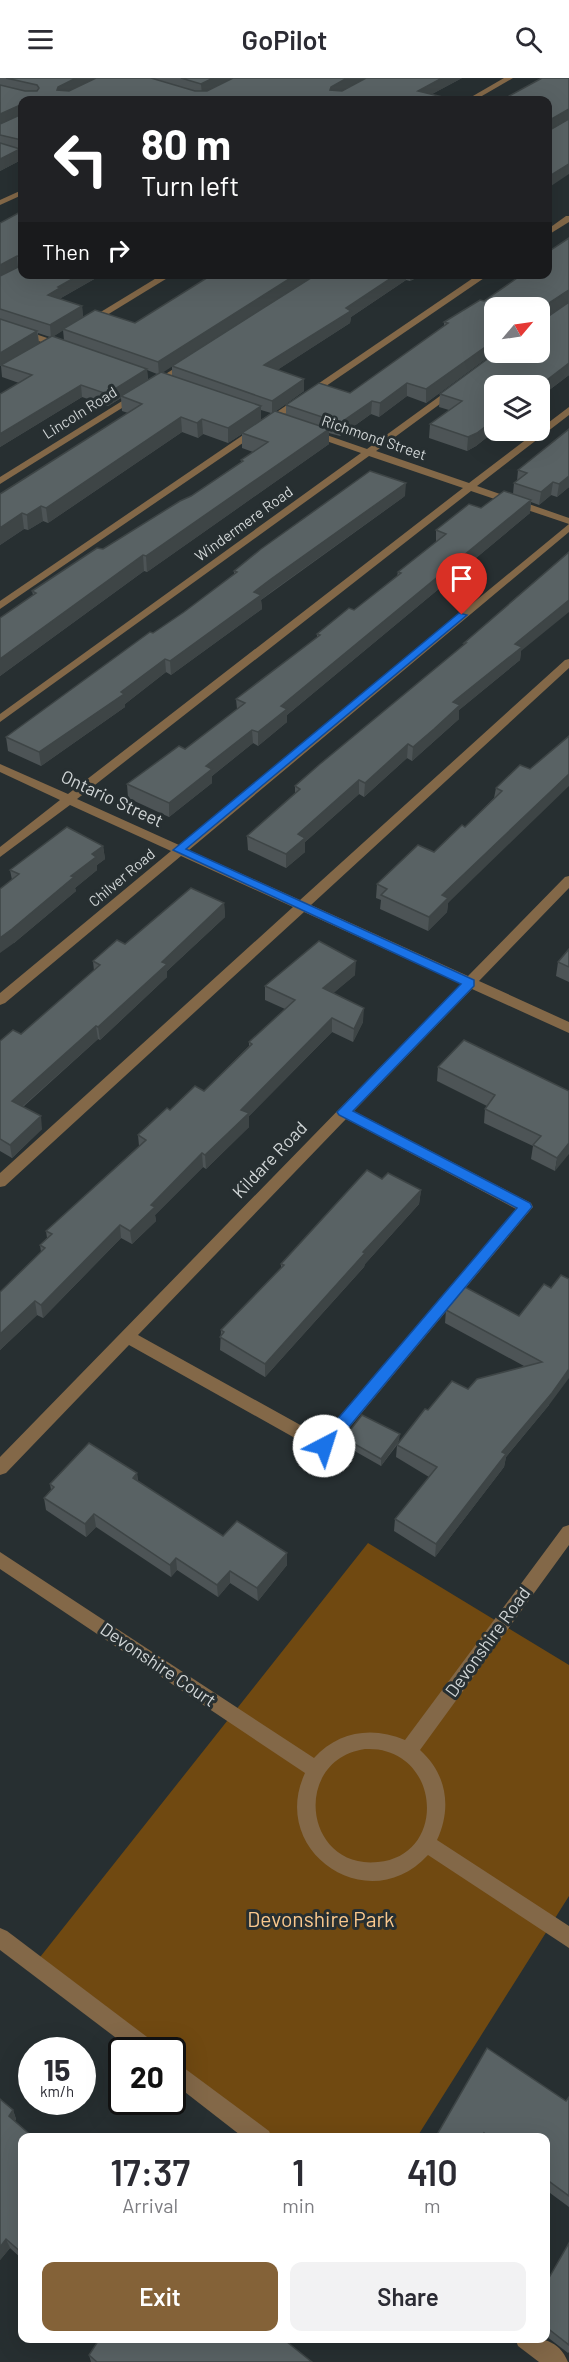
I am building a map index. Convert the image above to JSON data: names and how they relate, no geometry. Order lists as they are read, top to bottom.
{
  "streets": {
    "street": [
      "Lincoln Road",
      "Richmond Street",
      "Windermere Road",
      "Ontario Street",
      "Chilver Road",
      "Kildare Road",
      "Devonshire Road",
      "Devonshire Court"
    ]
  },
  "crossings": [
    ["Richmond Street", "Windermere Road"],
    ["Ontario Street", "Chilver Road"],
    ["Ontario Street", "Kildare Road"],
    ["Devonshire Road", "Devonshire Court"]
  ],
  "parks": ["Devonshire Park"],
  "north": "top right",
  "page": {
    "header": "GoPilot",
    "turn": ["80 m", "Turn left"],
    "then": "Then",
    "speed": "15 km/h",
    "limit": "20",
    "eta": [
      "17:37",
      "Arrival",
      "1",
      "min",
      "410",
      "m"
    ],
    "buttons": ["Exit", "Share"]
  }
}
